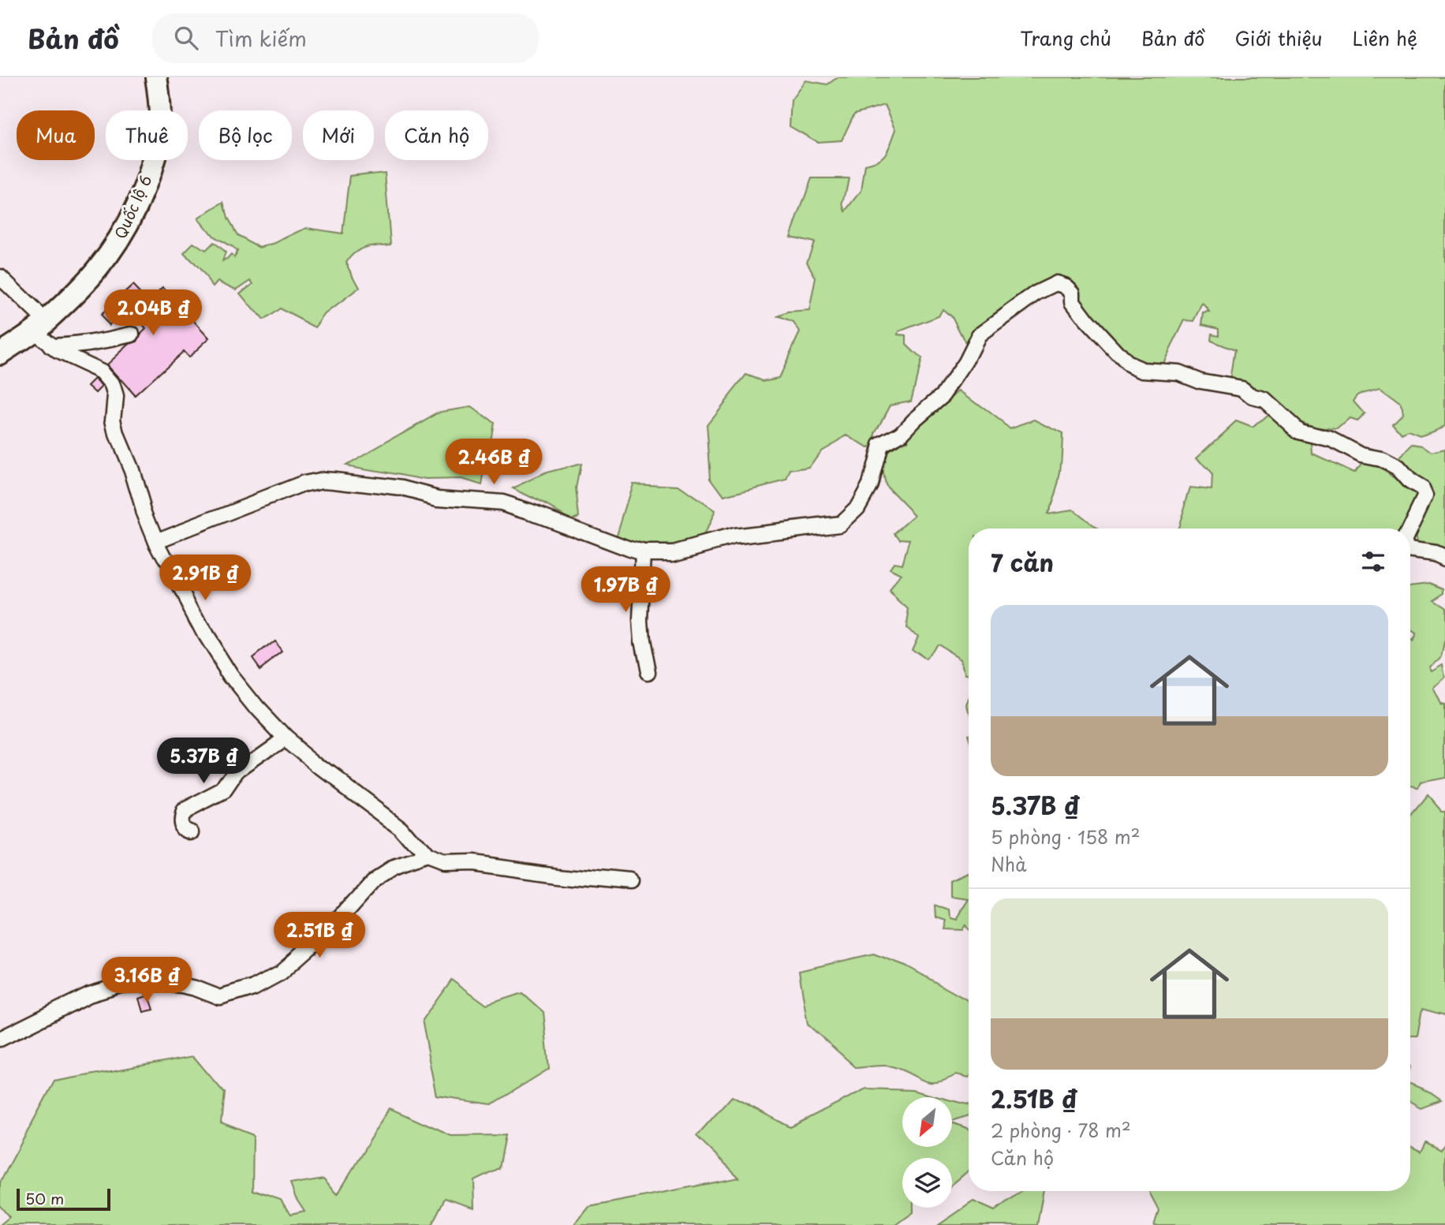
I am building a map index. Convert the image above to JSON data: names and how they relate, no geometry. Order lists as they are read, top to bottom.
{
  "streets": {
    "highway": ["Quốc lộ 6"]
  },
  "scale_bar": "50 m",
  "north": "bottom left",
  "page": {
    "header": "Bản đồ",
    "search": "Tìm kiếm",
    "nav": [
      "Trang chủ",
      "Bản đồ",
      "Giới thiệu",
      "Liên hệ"
    ],
    "chip": [
      "Mua",
      "Thuê",
      "Bộ lọc",
      "Mới",
      "Căn hộ"
    ],
    "price": [
      "2.04B ₫",
      "2.46B ₫",
      "2.91B ₫",
      "1.97B ₫",
      "5.37B ₫",
      "2.51B ₫",
      "3.16B ₫"
    ],
    "heading": "7 căn",
    "list": [
      {
        "name": "5.37B ₫",
        "note": "5 phòng · 158 m² · Nhà"
      },
      {
        "name": "2.51B ₫",
        "note": "2 phòng · 78 m² · Căn hộ"
      }
    ],
    "scale": "50 m"
  }
}
